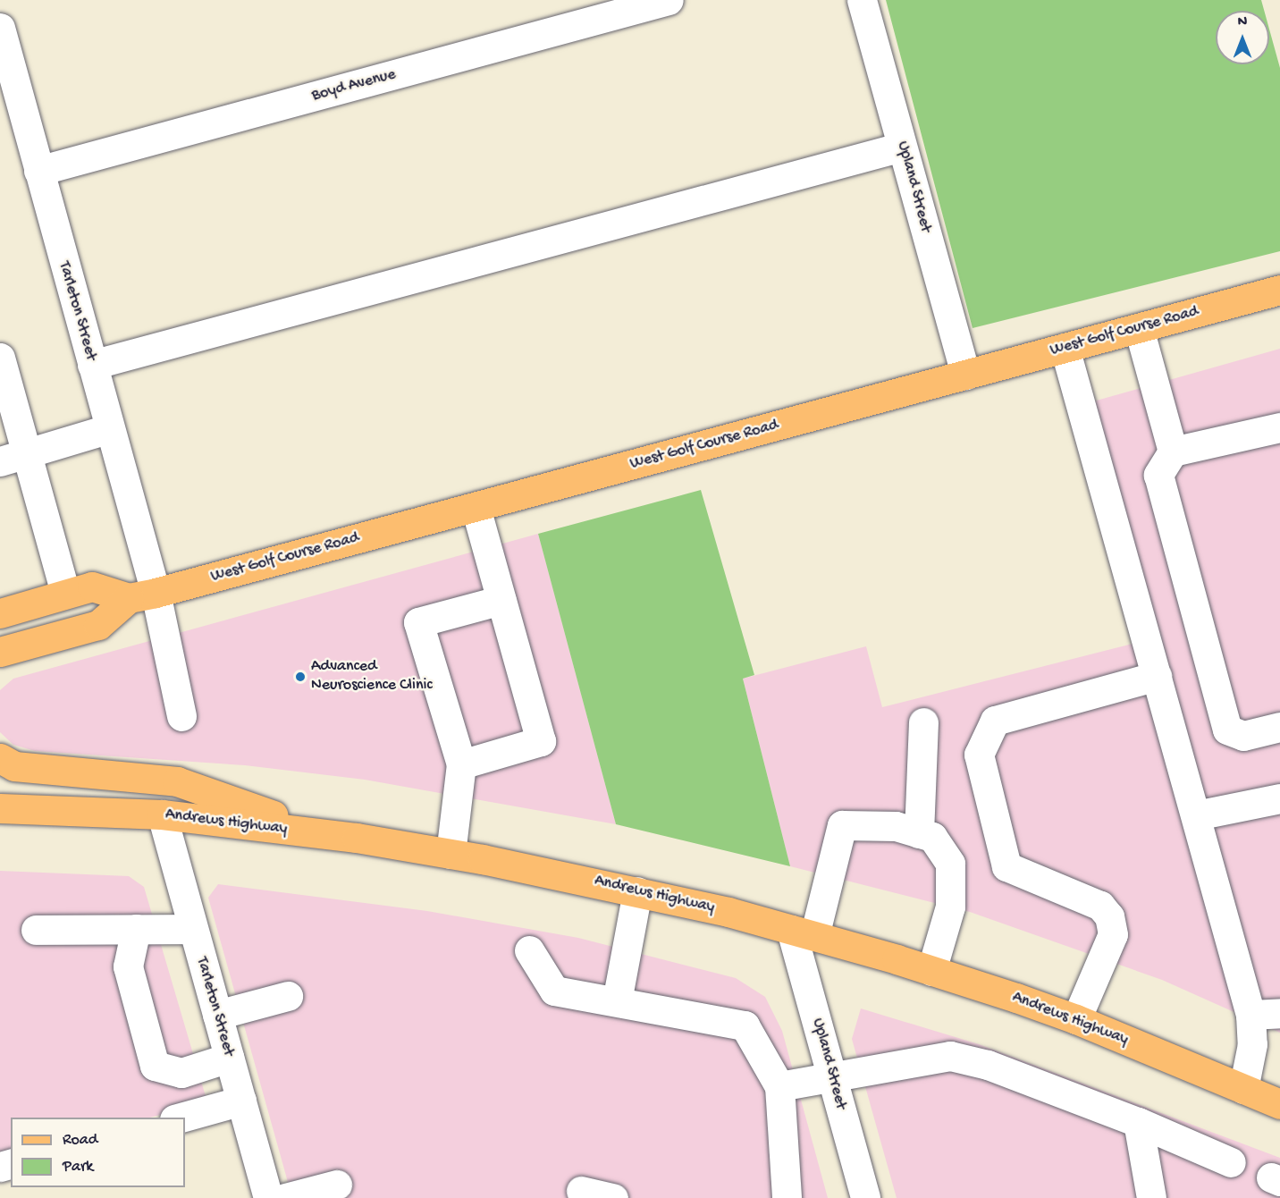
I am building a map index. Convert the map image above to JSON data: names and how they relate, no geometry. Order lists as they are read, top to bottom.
{
  "streets": {
    "main road": ["West Golf Course Road", "Andrews Highway"],
    "street": ["Boyd Avenue", "Upland Street", "Tarleton Street"]
  },
  "crossings": [
    ["Boyd Avenue", "Tarleton Street"],
    ["Upland Street", "West Golf Course Road"],
    ["Upland Street", "Andrews Highway"],
    ["Tarleton Street", "West Golf Course Road"],
    ["Tarleton Street", "Andrews Highway"]
  ],
  "places": ["Advanced Neuroscience Clinic"],
  "legend": ["Road", "Park"],
  "north": "top"
}
